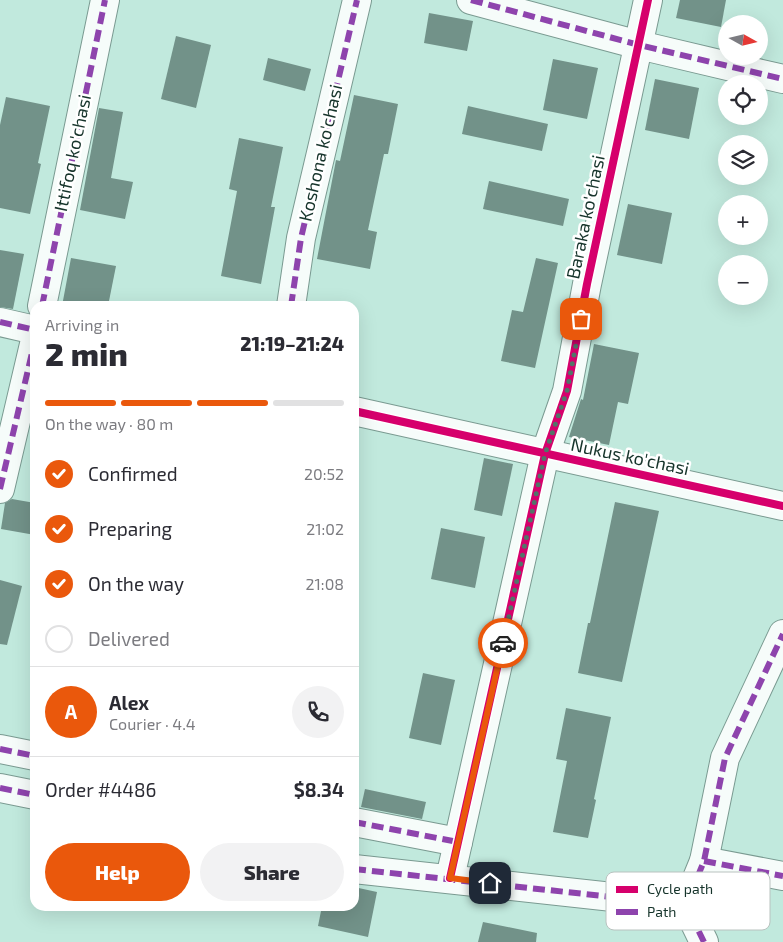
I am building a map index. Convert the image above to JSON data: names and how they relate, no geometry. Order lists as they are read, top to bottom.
{
  "streets": {
    "street": [
      "Ittifoq ko'chasi",
      "Koshona ko'chasi",
      "Baraka ko'chasi",
      "Nukus ko'chasi"
    ]
  },
  "crossings": [
    ["Baraka ko'chasi", "Nukus ko'chasi"]
  ],
  "legend": ["Cycle path", "Path"],
  "north": "right",
  "page": {
    "map_buttons": ["+", "−"],
    "heading": ["2 min", "Arriving in", "21:19–21:24"],
    "panel": [
      "Alex",
      "Courier · 4.4",
      "Order #4486",
      "$8.34"
    ],
    "bar": "On the way · 80 m",
    "list": [
      ["Confirmed", "20:52"],
      ["Preparing", "21:02"],
      ["On the way", "21:08"],
      "Delivered"
    ],
    "round": "A",
    "buttons": ["Help", "Share"]
  }
}
